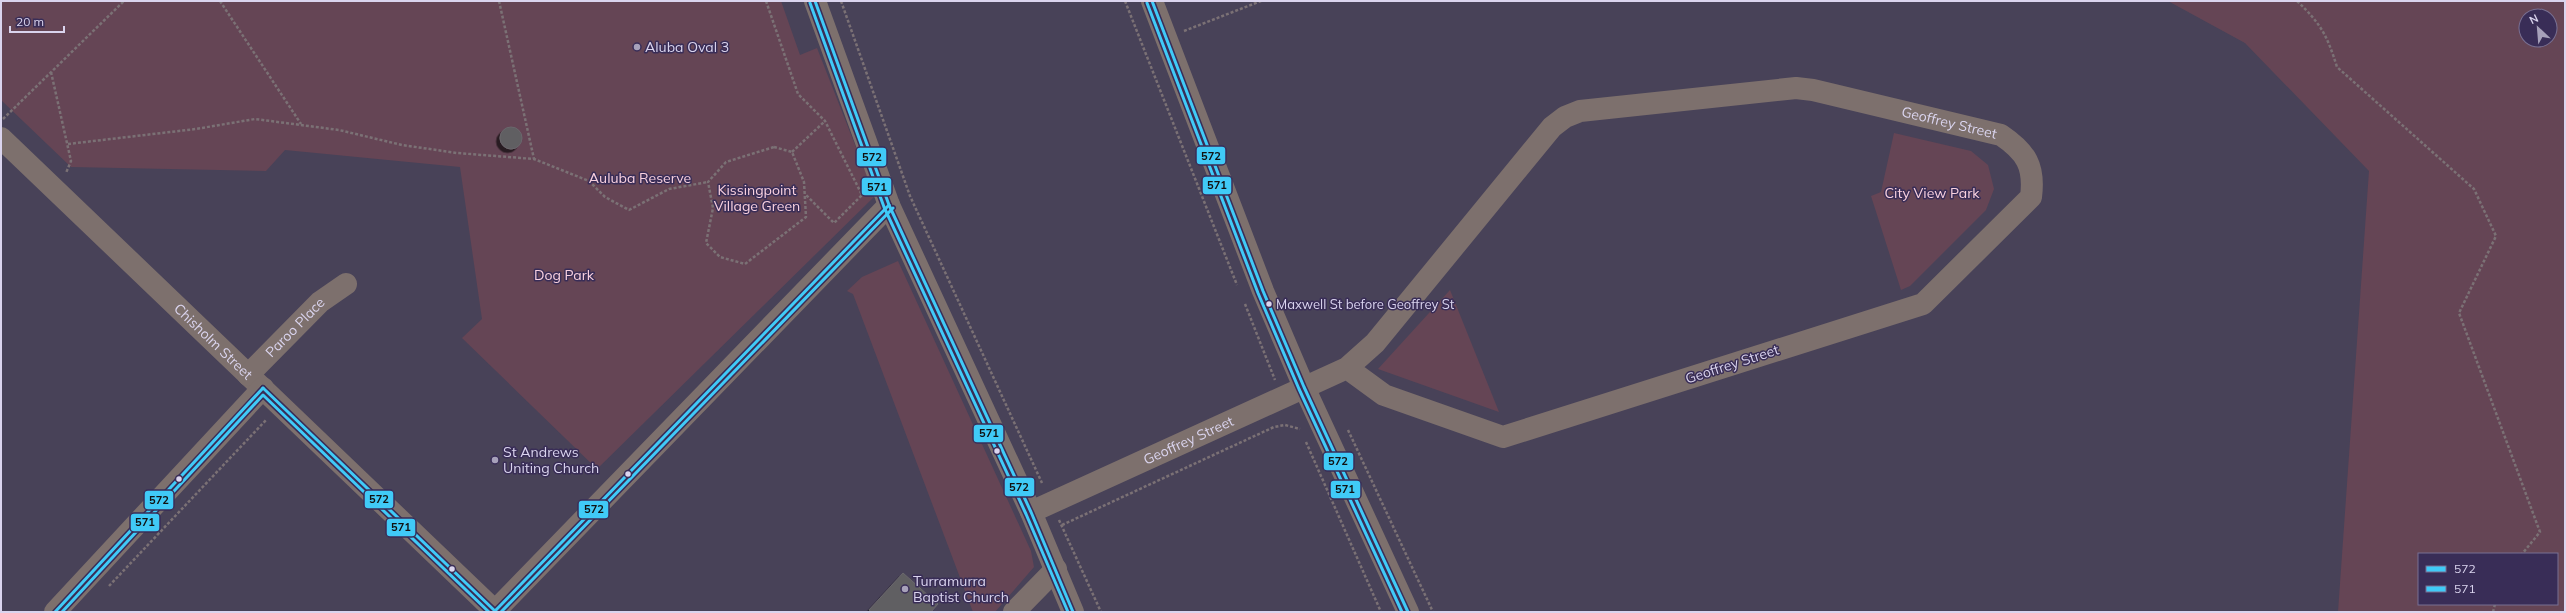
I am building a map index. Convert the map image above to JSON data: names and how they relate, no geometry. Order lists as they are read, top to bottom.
{
  "streets": {
    "street": ["Geoffrey Street", "Paroo Place", "Chisholm Street"]
  },
  "crossings": [
    ["Paroo Place", "Chisholm Street"]
  ],
  "parks": [
    "Auluba Reserve",
    "Kissingpoint Village Green",
    "City View Park",
    "Dog Park"
  ],
  "places": [
    "Aluba Oval 3",
    "Maxwell St before Geoffrey St",
    "St Andrews Uniting Church",
    "Turramurra Baptist Church"
  ],
  "lines": ["transit line 572", "transit line 571"],
  "legend": ["572", "571"],
  "scale_bar": "20 m",
  "north": "top left"
}
